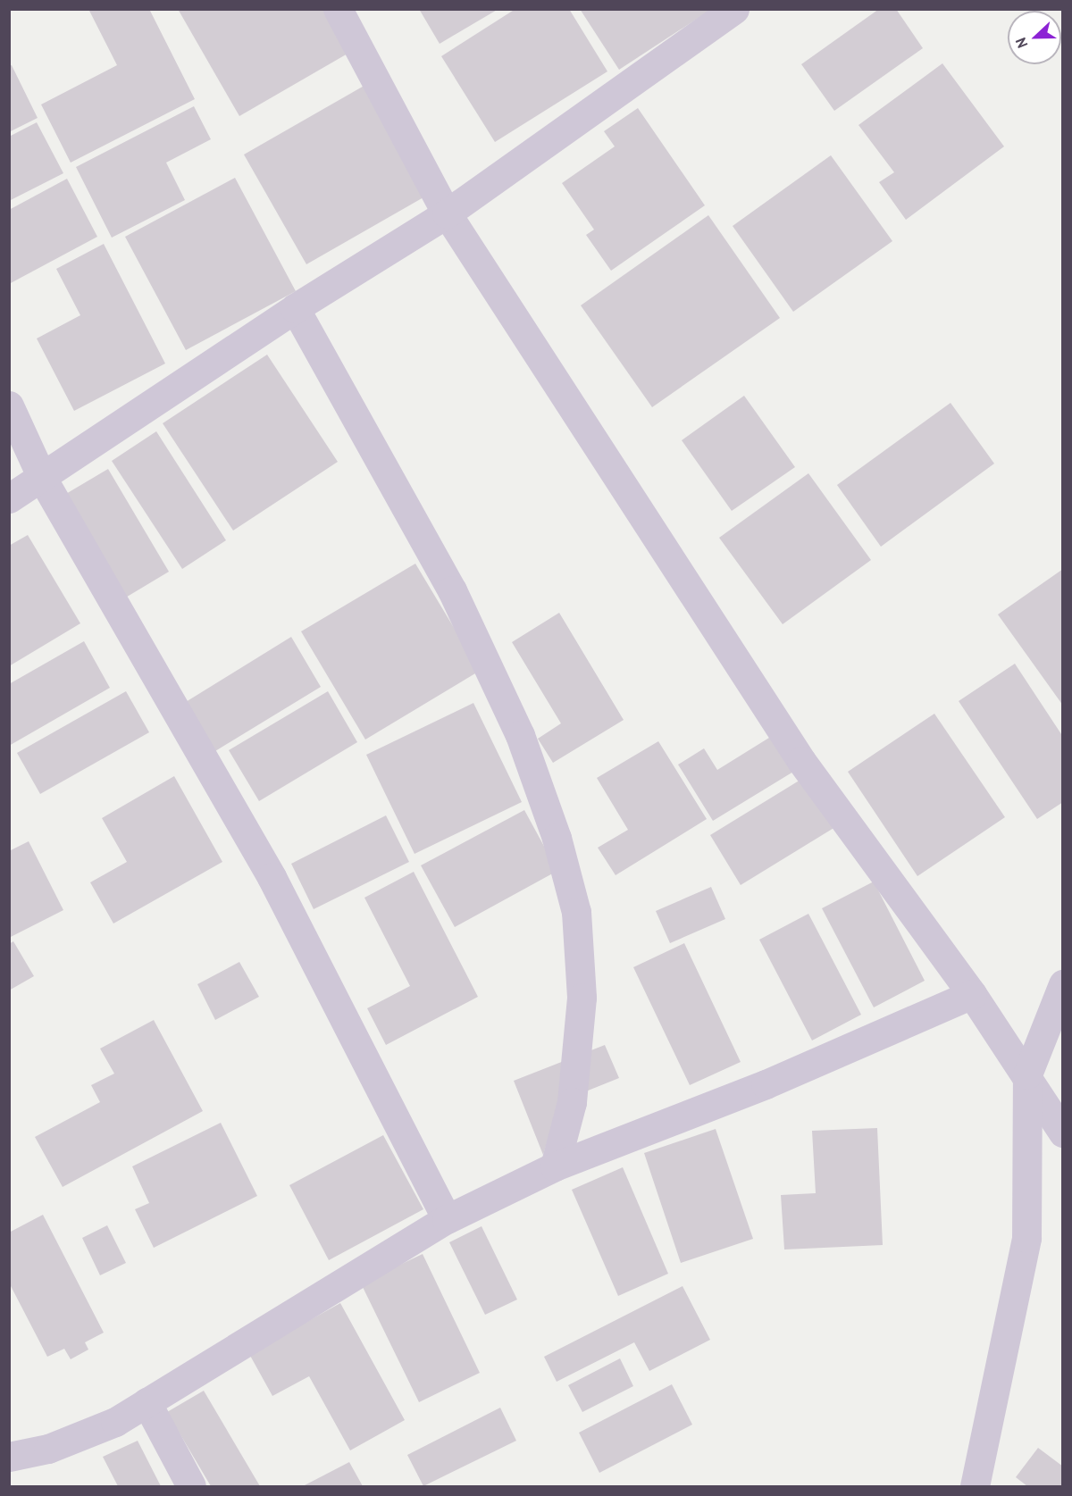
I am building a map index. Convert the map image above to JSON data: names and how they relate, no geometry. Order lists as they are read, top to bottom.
{
  "north": "left"
}
